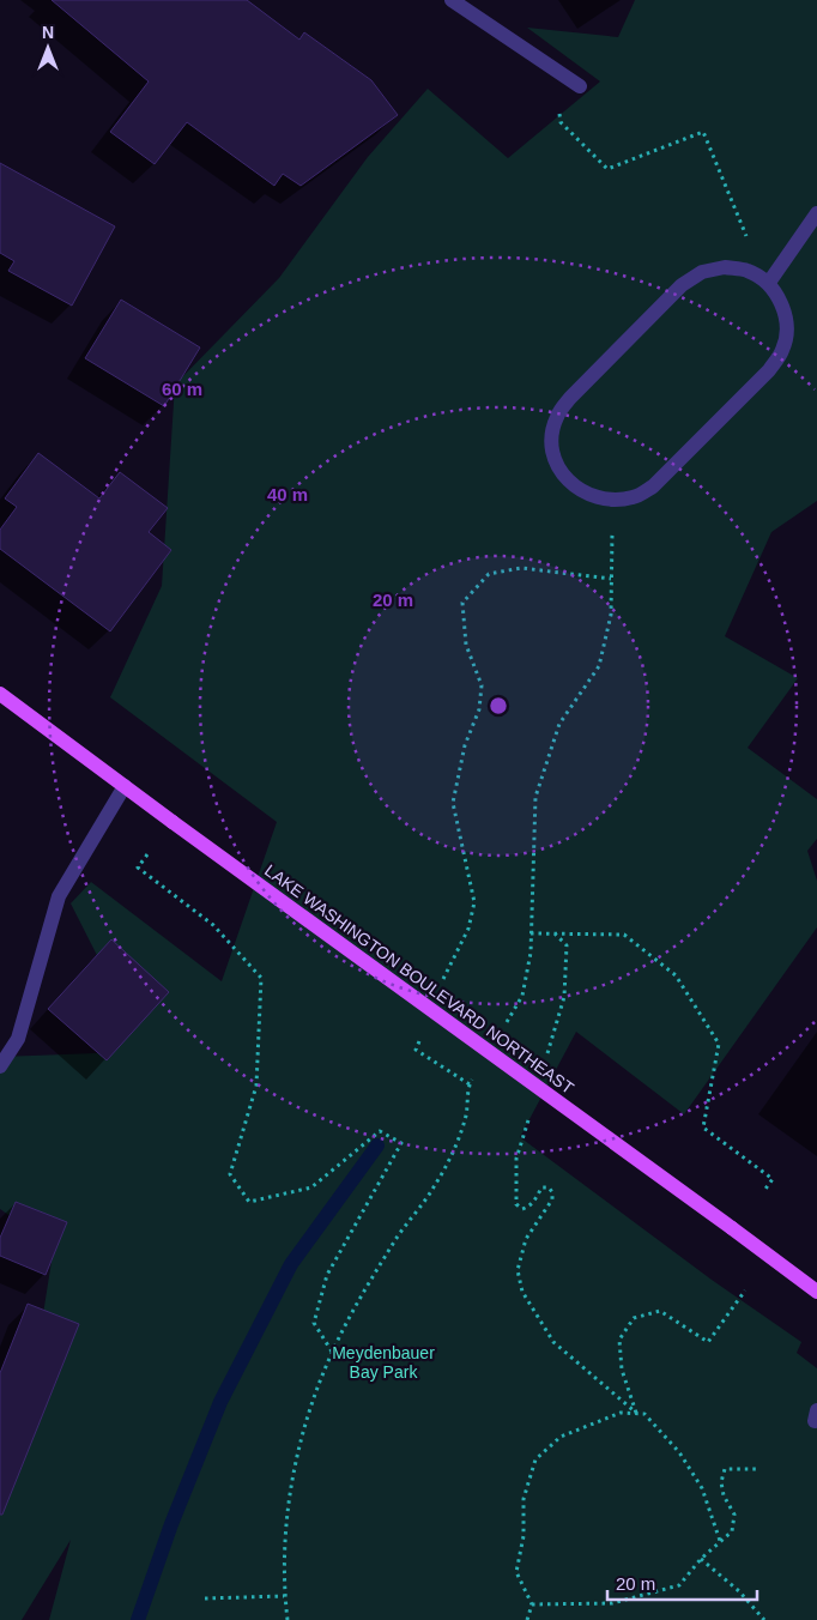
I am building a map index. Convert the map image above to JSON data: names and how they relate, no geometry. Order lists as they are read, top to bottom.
{
  "streets": {
    "main road": ["LAKE WASHINGTON BOULEVARD NORTHEAST"]
  },
  "parks": ["Meydenbauer Bay Park"],
  "scale_bar": "20 m",
  "north": "top",
  "rings": ["60 m", "40 m", "20 m"]
}
